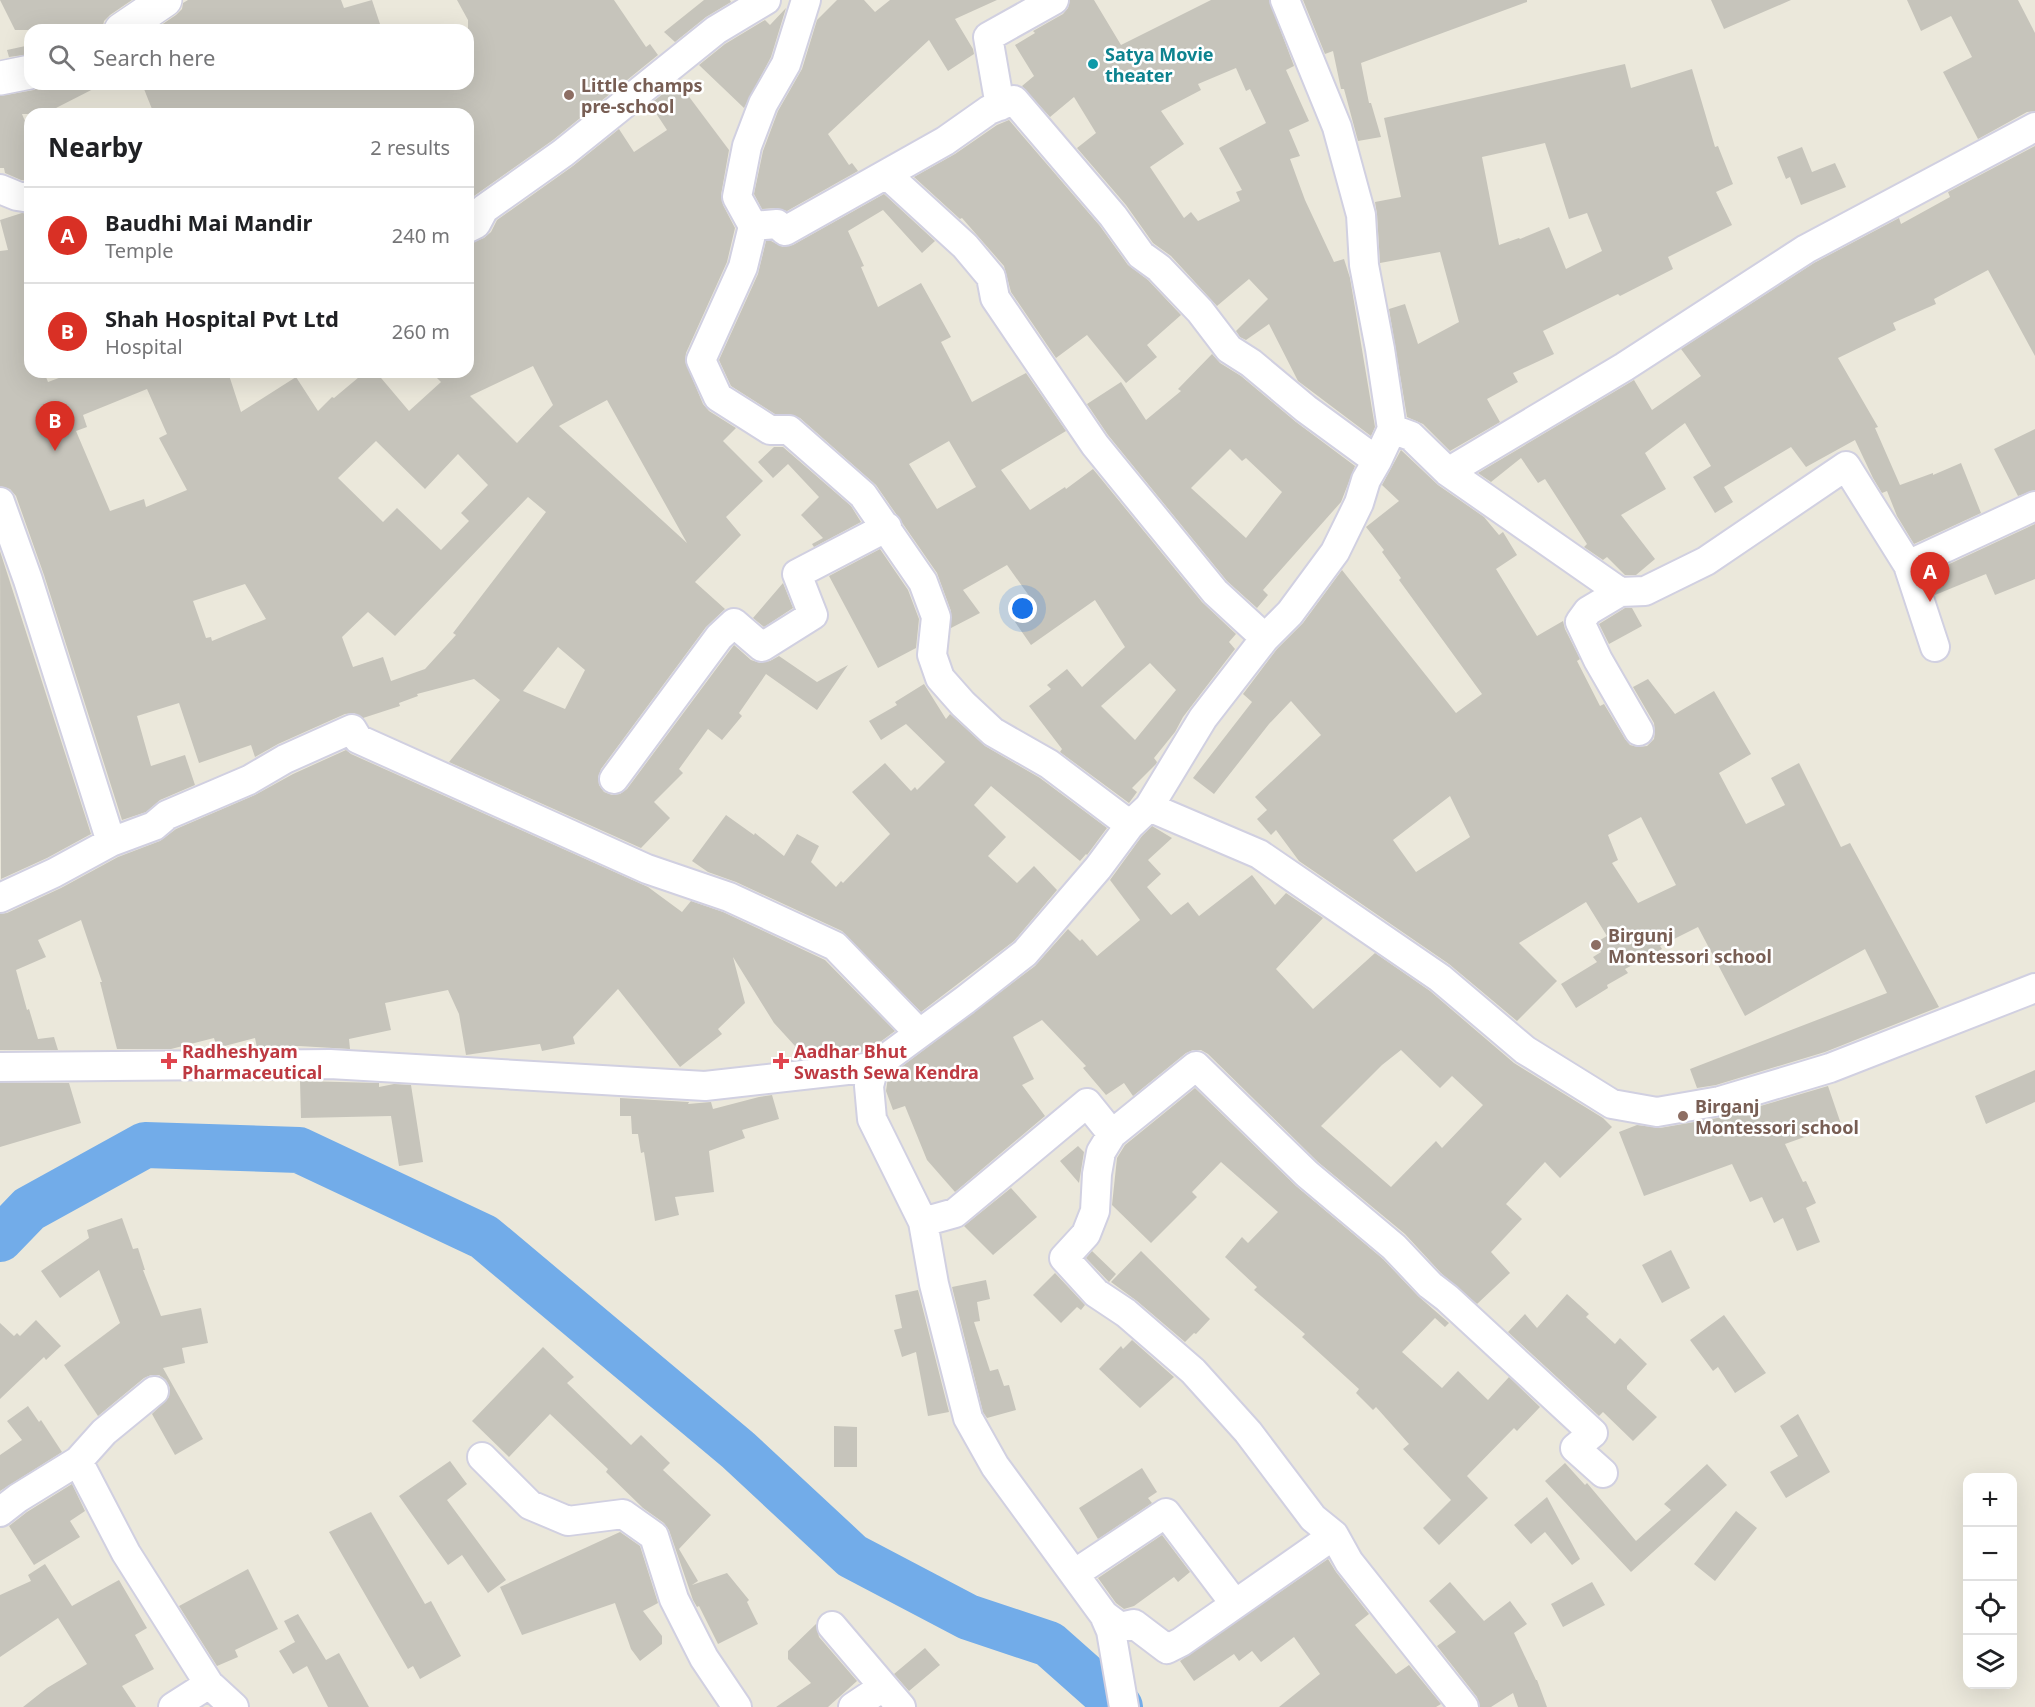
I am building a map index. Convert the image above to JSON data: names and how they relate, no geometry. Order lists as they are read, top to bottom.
{
  "places": {
    "other": [
      "Satya Movie theater",
      "Little champs pre-school",
      "Birgunj Montessori school",
      "Birganj Montessori school"
    ],
    "health": ["Radheshyam Pharmaceutical", "Aadhar Bhut Swasth Sewa Kendra"]
  },
  "page": {
    "search": "Search here",
    "heading": ["Nearby", "2 results"],
    "list": [
      {
        "mark": "A",
        "name": "Baudhi Mai Mandir",
        "note": "Temple",
        "value": "240 m"
      },
      {
        "mark": "B",
        "name": "Shah Hospital Pvt Ltd",
        "note": "Hospital",
        "value": "260 m"
      }
    ],
    "pins": ["B", "A"],
    "map_buttons": ["+", "−"]
  }
}
